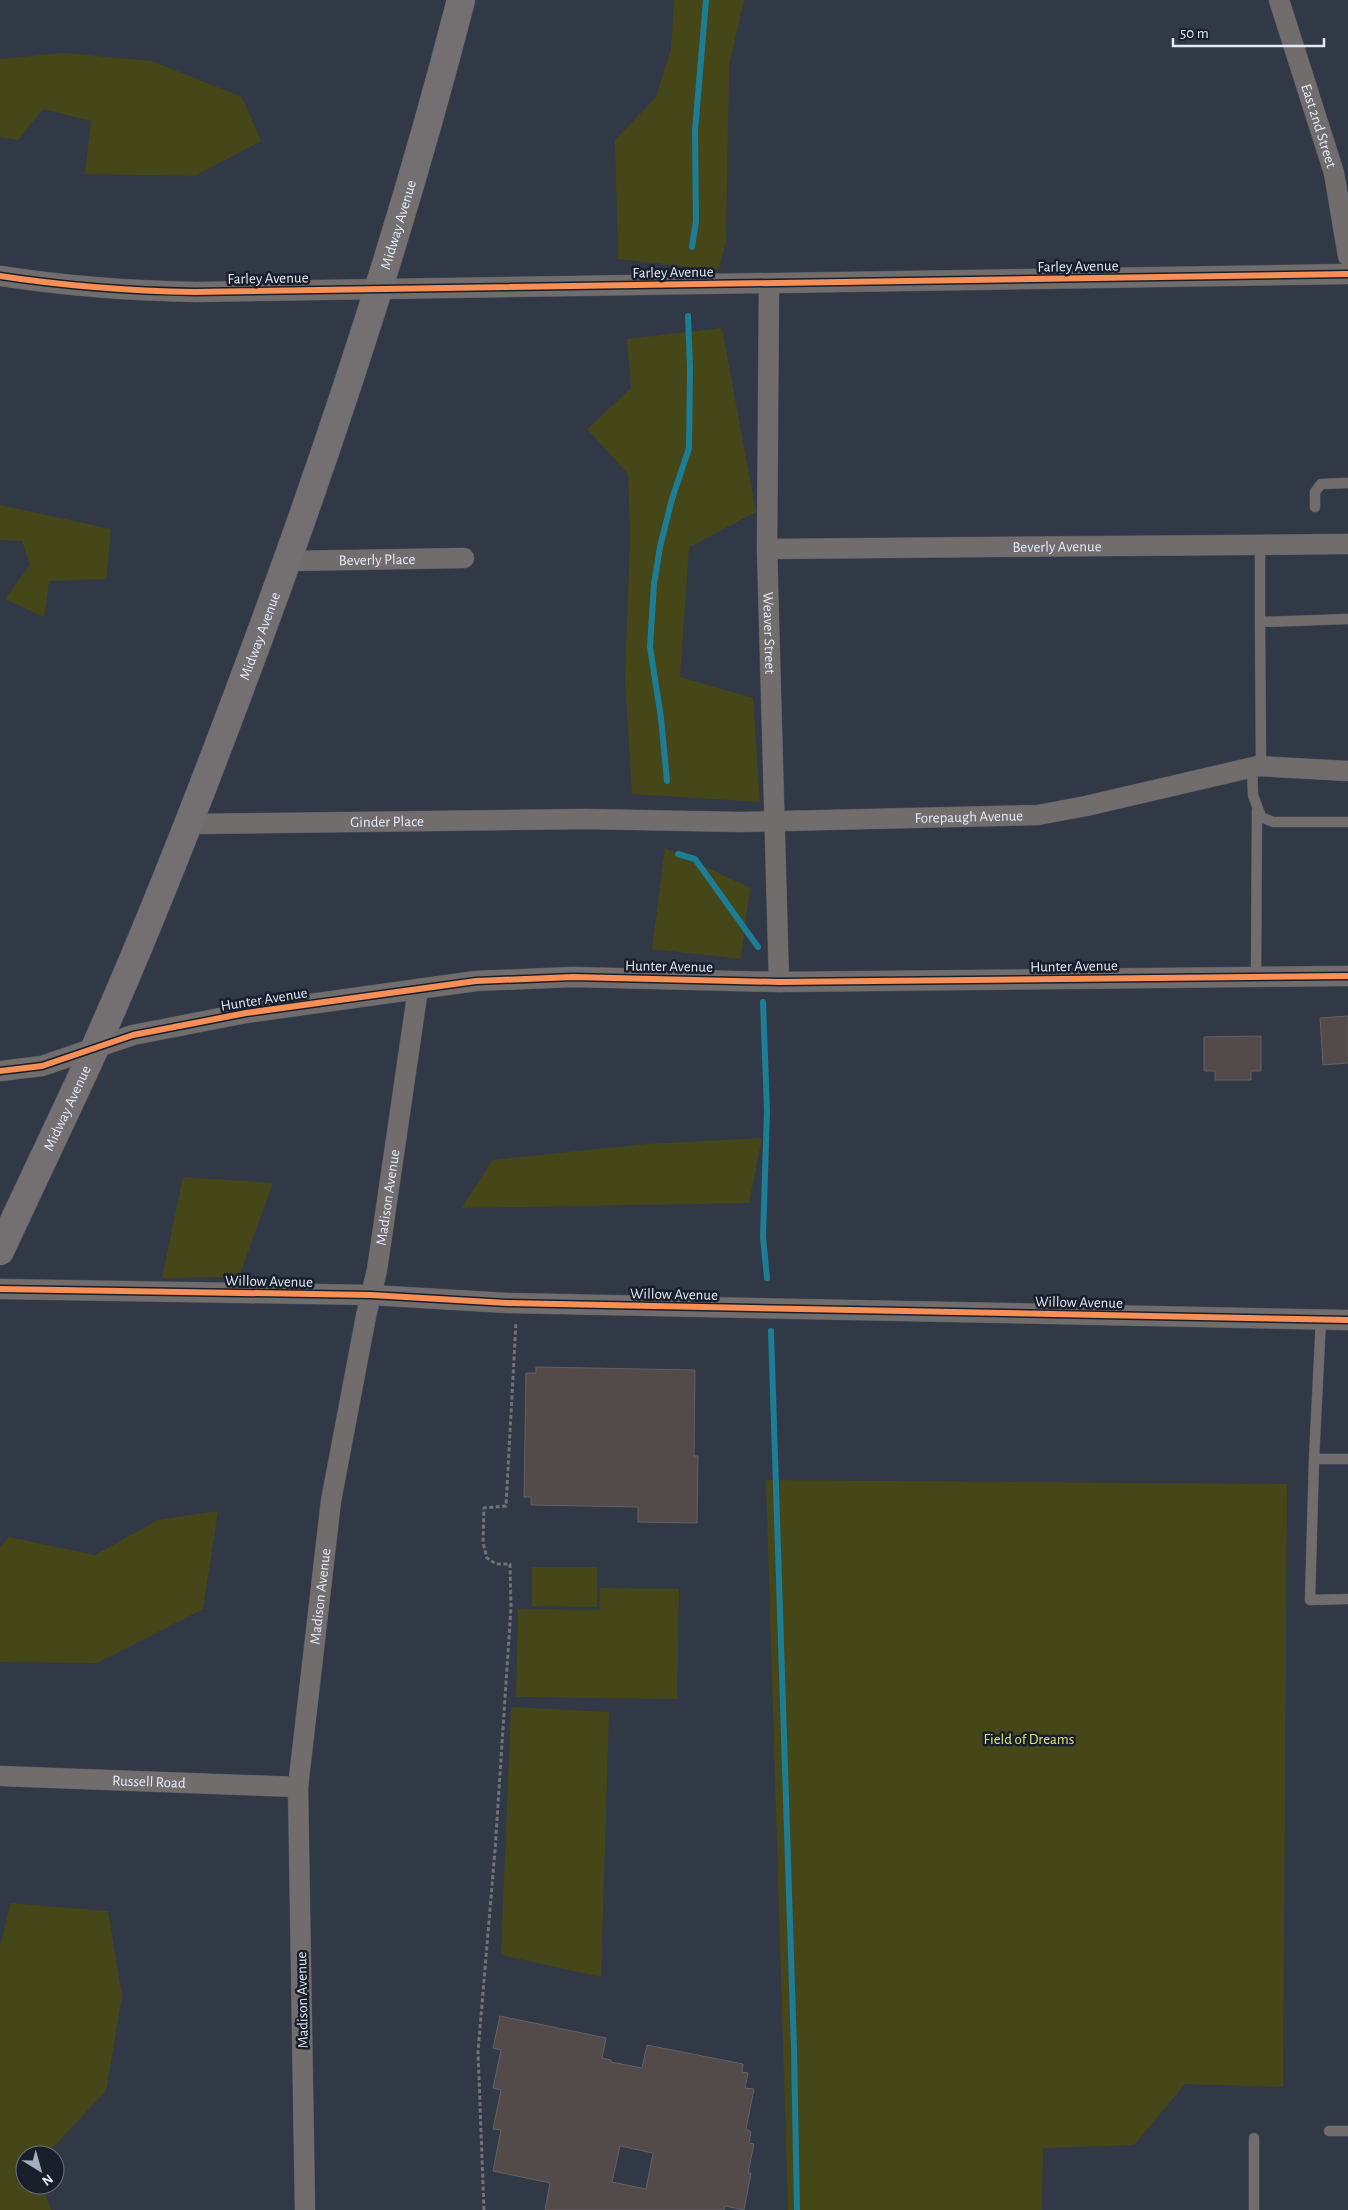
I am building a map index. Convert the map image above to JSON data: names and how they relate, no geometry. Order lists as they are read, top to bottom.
{
  "streets": {
    "street": [
      "East 2nd Street",
      "Midway Avenue",
      "Farley Avenue",
      "Beverly Avenue",
      "Beverly Place",
      "Weaver Street",
      "Forepaugh Avenue",
      "Ginder Place",
      "Hunter Avenue",
      "Madison Avenue",
      "Willow Avenue",
      "Russell Road"
    ]
  },
  "crossings": [
    ["Midway Avenue", "Farley Avenue"],
    ["Midway Avenue", "Beverly Place"],
    ["Midway Avenue", "Ginder Place"],
    ["Midway Avenue", "Hunter Avenue"],
    ["Farley Avenue", "Weaver Street"],
    ["Beverly Avenue", "Weaver Street"],
    ["Weaver Street", "Forepaugh Avenue"],
    ["Weaver Street", "Hunter Avenue"],
    ["Forepaugh Avenue", "Ginder Place"],
    ["Hunter Avenue", "Madison Avenue"],
    ["Madison Avenue", "Willow Avenue"],
    ["Madison Avenue", "Russell Road"]
  ],
  "parks": ["Field of Dreams"],
  "scale_bar": "50 m",
  "north": "bottom right"
}
